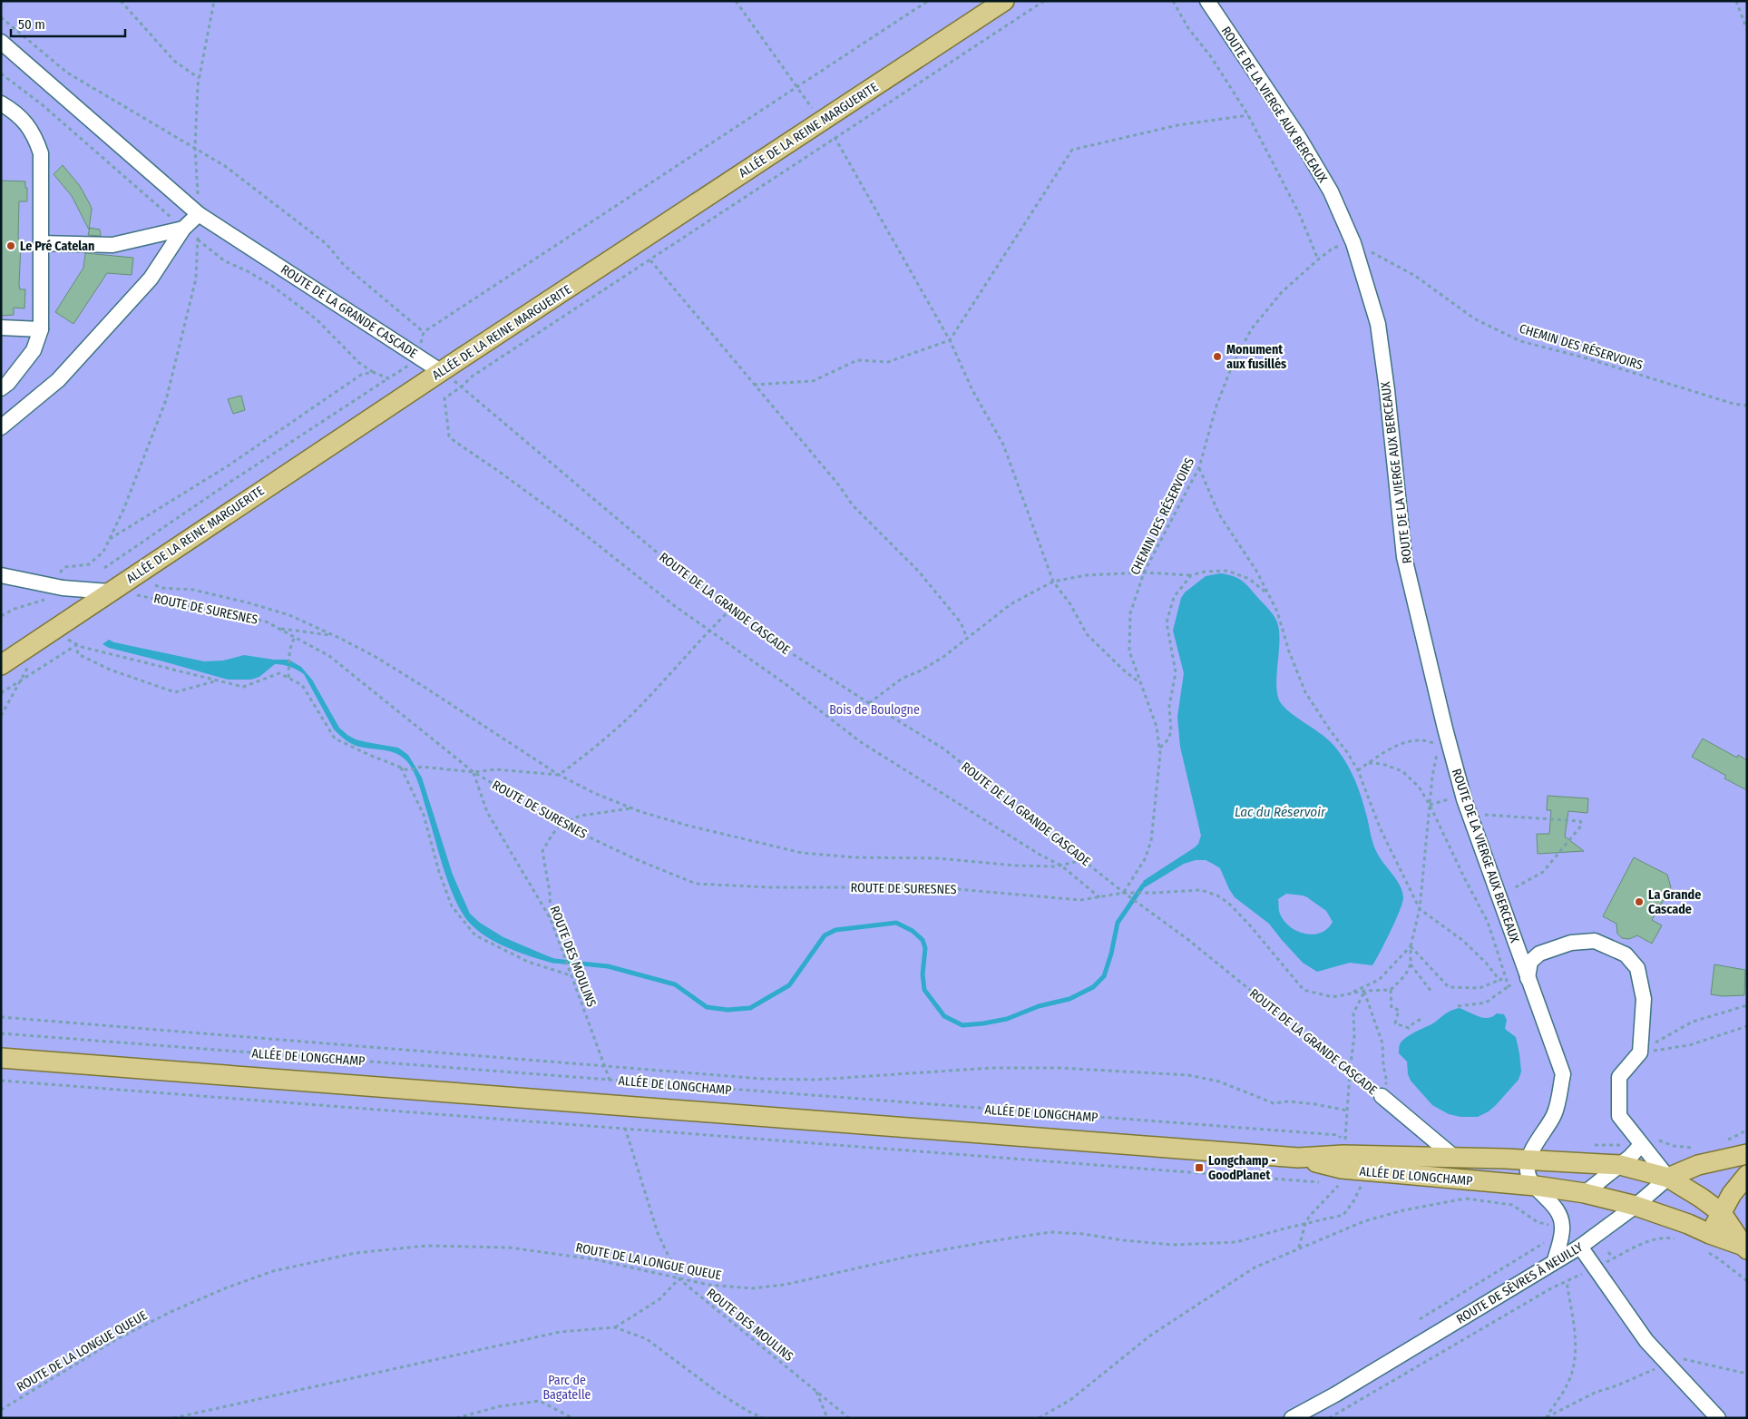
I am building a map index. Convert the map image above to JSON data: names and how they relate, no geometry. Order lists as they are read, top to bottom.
{
  "streets": {
    "main road": ["ALLÉE DE LA REINE MARGUERITE", "ALLÉE DE LONGCHAMP", "ROUTE DE SÈVRES À NEUILLY"],
    "street": ["ROUTE DE LA VIERGE AUX BERCEAUX", "ROUTE DE LA GRANDE CASCADE"],
    "path": [
      "CHEMIN DES RÉSERVOIRS",
      "ROUTE DE SURESNES",
      "ROUTE DES MOULINS",
      "ROUTE DE LA LONGUE QUEUE"
    ]
  },
  "crossings": [
    ["ROUTE DE LA VIERGE AUX BERCEAUX", "CHEMIN DES RÉSERVOIRS"],
    ["ROUTE DE LA VIERGE AUX BERCEAUX", "ALLÉE DE LONGCHAMP"],
    ["ALLÉE DE LA REINE MARGUERITE", "ROUTE DE LA GRANDE CASCADE"],
    ["ALLÉE DE LA REINE MARGUERITE", "ROUTE DE SURESNES"],
    ["ROUTE DE LA GRANDE CASCADE", "CHEMIN DES RÉSERVOIRS"],
    ["ROUTE DE LA GRANDE CASCADE", "ROUTE DE SURESNES"],
    ["ROUTE DE LA GRANDE CASCADE", "ALLÉE DE LONGCHAMP"],
    ["CHEMIN DES RÉSERVOIRS", "ROUTE DE SURESNES"],
    ["ROUTE DE SURESNES", "ROUTE DES MOULINS"],
    ["ROUTE DES MOULINS", "ALLÉE DE LONGCHAMP"],
    ["ROUTE DES MOULINS", "ROUTE DE LA LONGUE QUEUE"],
    ["ALLÉE DE LONGCHAMP", "ROUTE DE SÈVRES À NEUILLY"]
  ],
  "water": ["Lac du Réservoir"],
  "parks": ["Bois de Boulogne", "Parc de Bagatelle"],
  "places": {
    "other": ["Le Pré Catelan", "Monument aux fusillés", "La Grande Cascade"],
    "transit": ["Longchamp - GoodPlanet"]
  },
  "scale_bar": "50 m"
}
